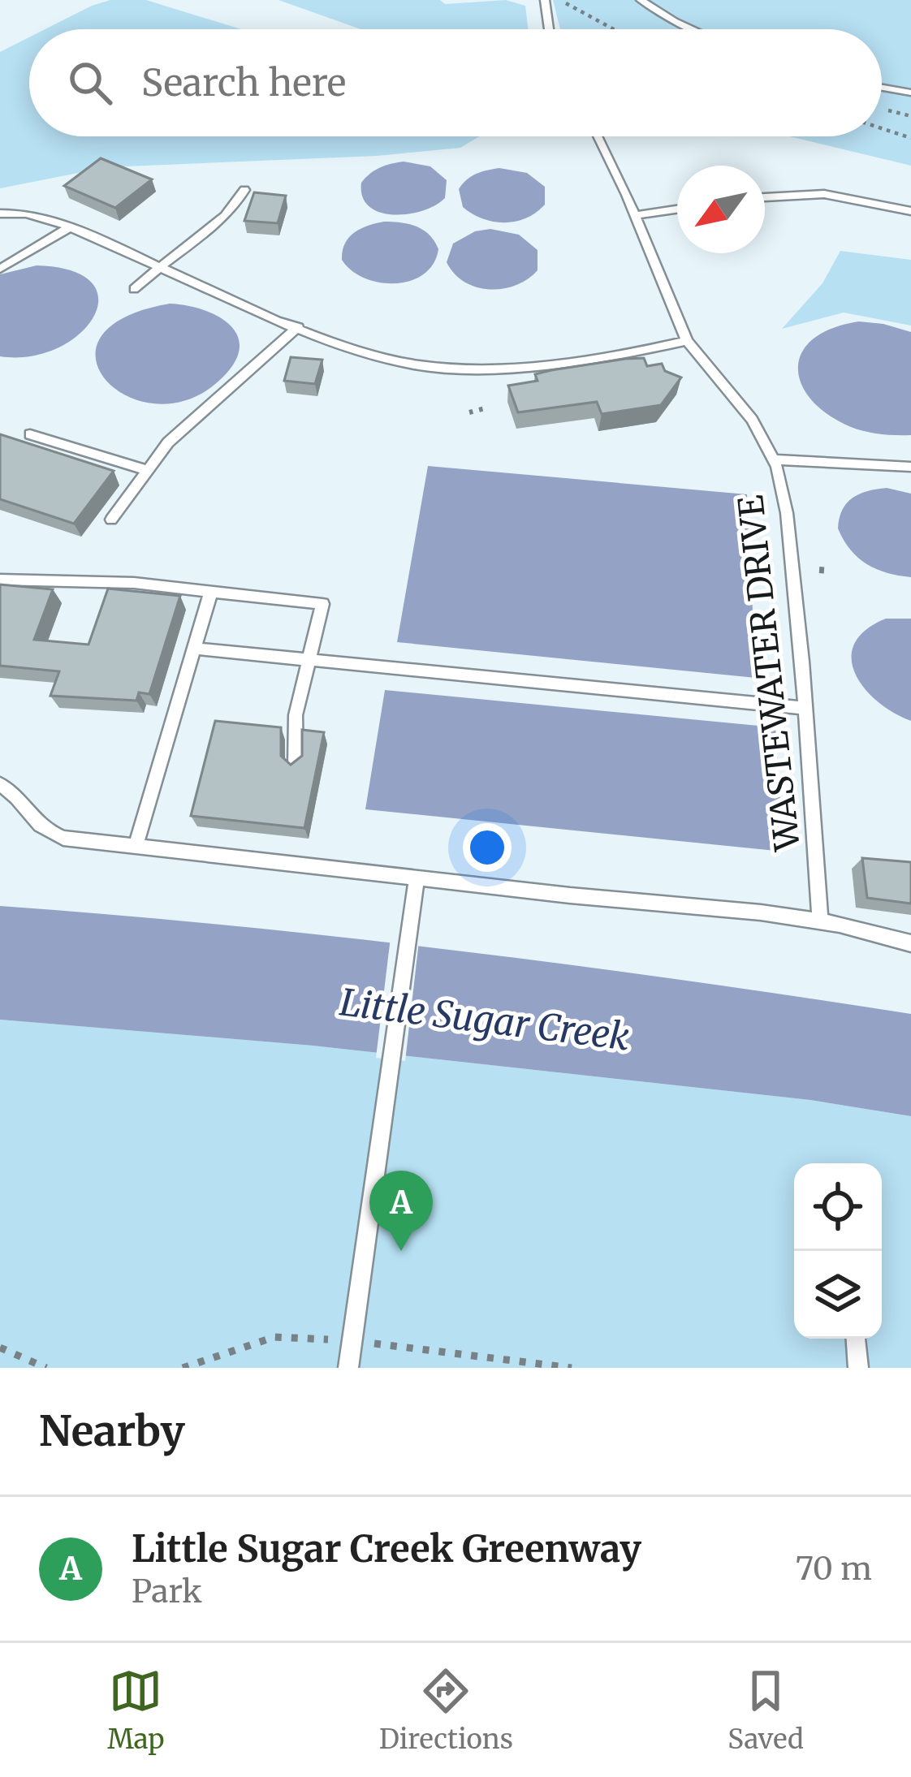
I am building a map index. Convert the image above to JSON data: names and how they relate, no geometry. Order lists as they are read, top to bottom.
{
  "streets": {
    "lane": ["WASTEWATER DRIVE"]
  },
  "water": ["Little Sugar Creek"],
  "north": "bottom left",
  "page": {
    "search": "Search here",
    "pins": "A",
    "heading": "Nearby",
    "list": [
      {
        "mark": "A",
        "name": "Little Sugar Creek Greenway",
        "note": "Park",
        "value": "70 m"
      }
    ],
    "nav": ["Map", "Directions", "Saved"]
  }
}
